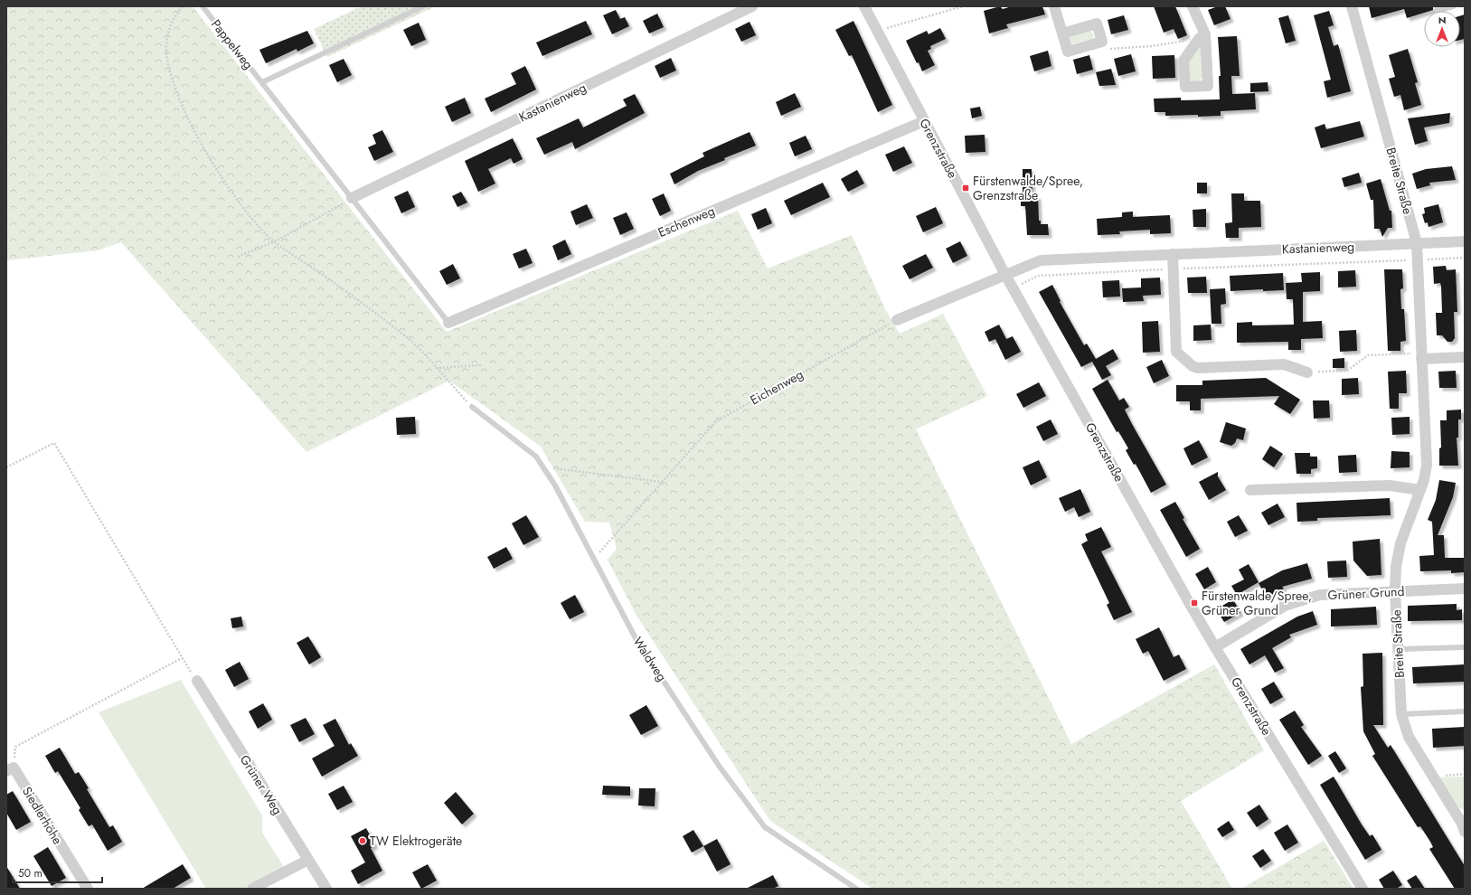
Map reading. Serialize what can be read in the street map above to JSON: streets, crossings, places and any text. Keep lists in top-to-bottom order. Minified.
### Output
{"streets":{"street":["Kastanienweg","Grenzstraße","Breite Straße","Eschenweg","Grüner Grund","Grüner Weg","Siedlerhöhe"],"lane":["Pappelweg","Waldweg"],"path":["Eichenweg"]},"crossings":[["Kastanienweg","Grenzstraße"],["Kastanienweg","Breite Straße"],["Grenzstraße","Eschenweg"],["Grenzstraße","Grüner Grund"],["Breite Straße","Grüner Grund"],["Eichenweg","Waldweg"]],"places":{"transit":["Fürstenwalde/Spree, Grenzstraße","Fürstenwalde/Spree, Grüner Grund"],"other":["TW Elektrogeräte"]},"scale_bar":"50 m","north":"top"}
